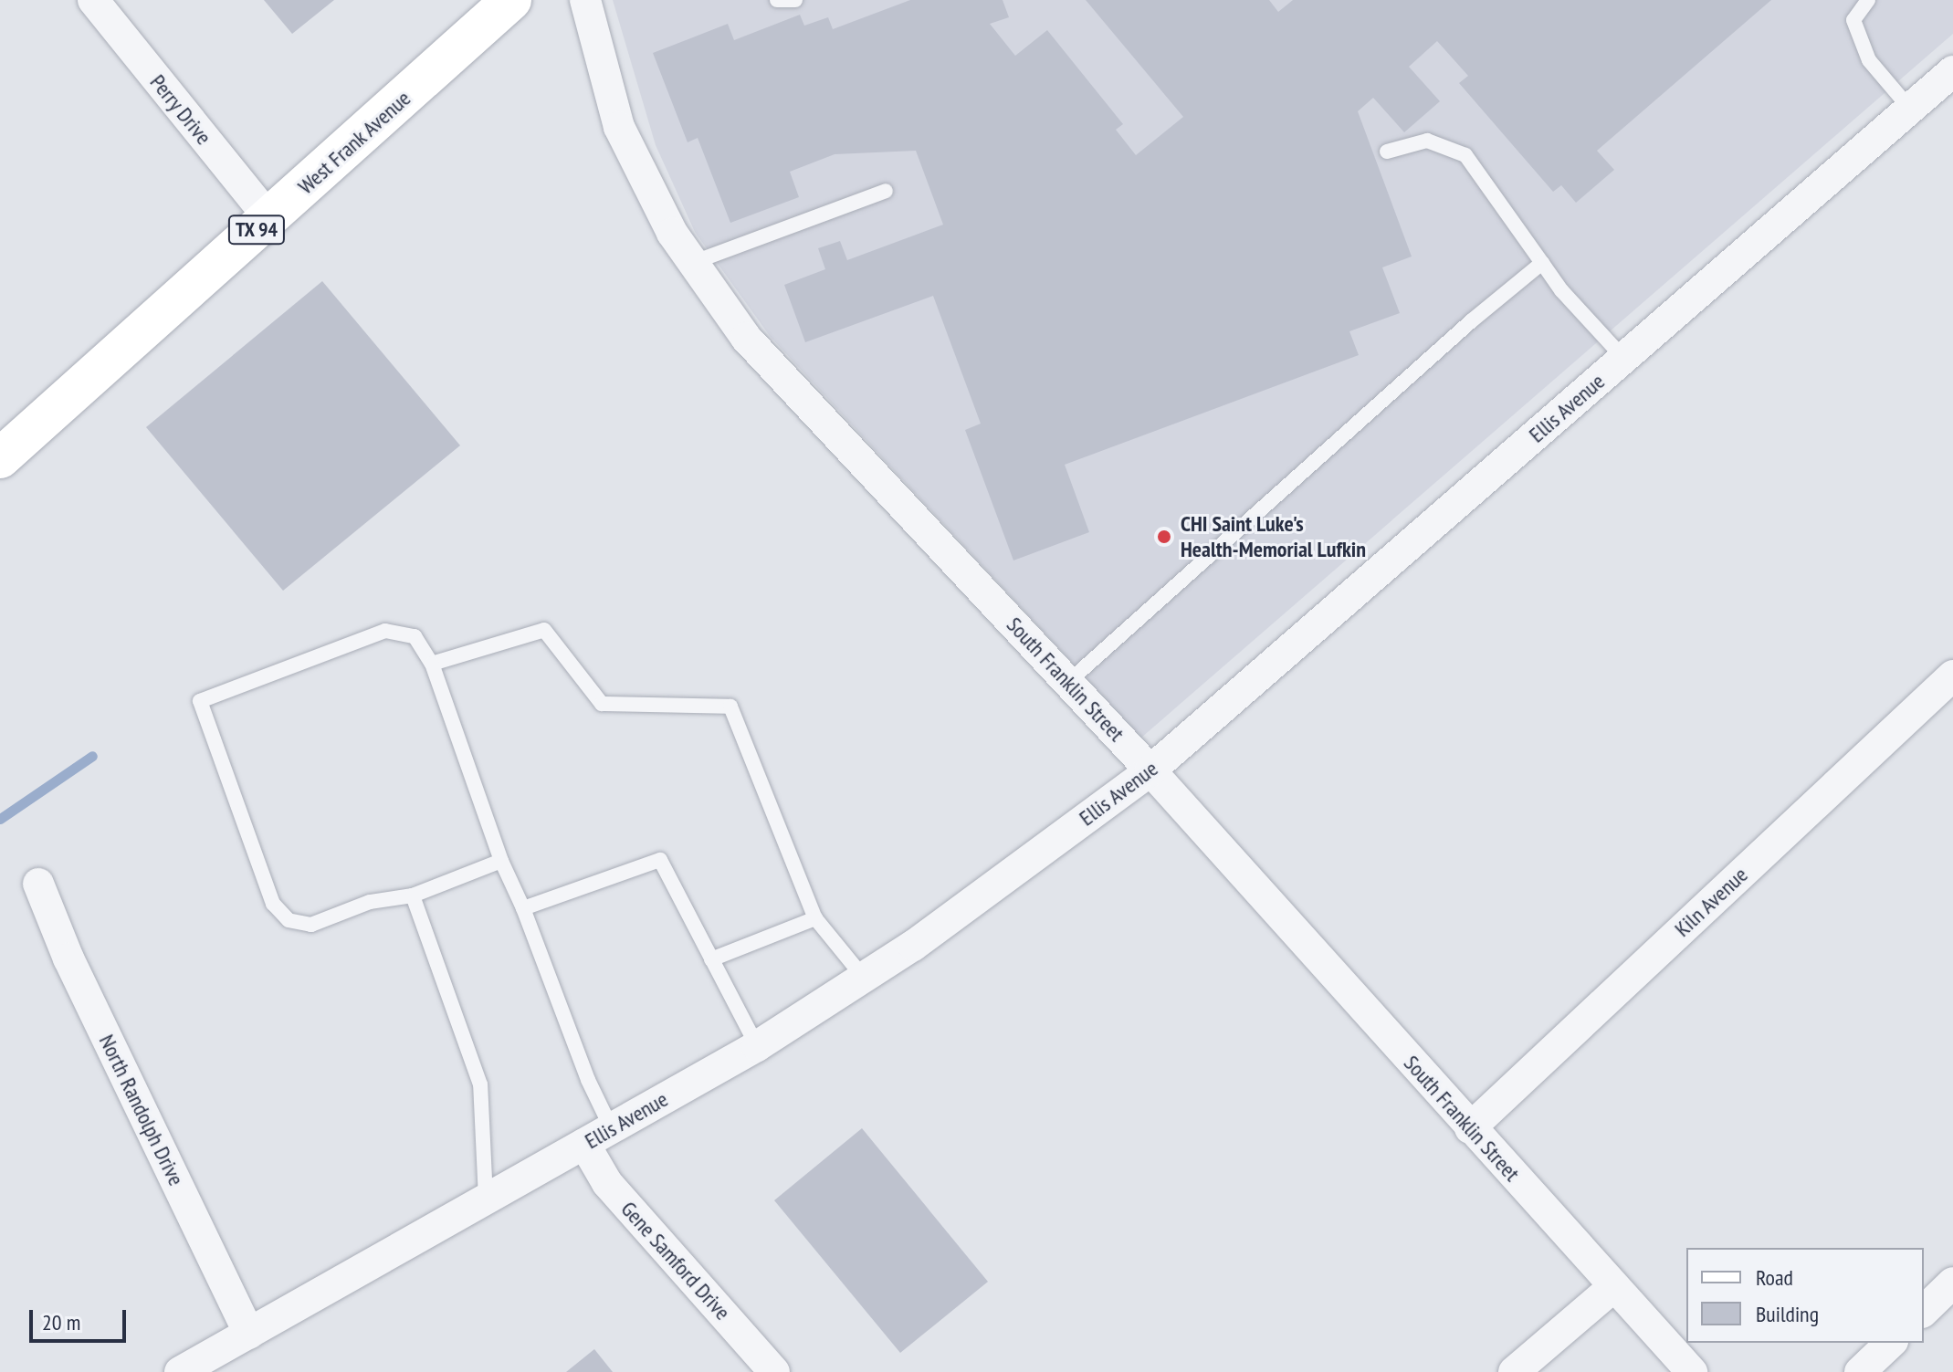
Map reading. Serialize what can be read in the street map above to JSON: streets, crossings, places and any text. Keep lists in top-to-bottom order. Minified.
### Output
{"streets":{"main road":["West Frank Avenue","TX 94"],"street":["Perry Drive","Ellis Avenue","South Franklin Street","Kiln Avenue","North Randolph Drive","Gene Samford Drive"]},"crossings":[["Perry Drive","West Frank Avenue"],["Ellis Avenue","South Franklin Street"],["Ellis Avenue","North Randolph Drive"],["Ellis Avenue","Gene Samford Drive"],["South Franklin Street","Kiln Avenue"]],"places":["CHI Saint Luke's Health-Memorial Lufkin"],"legend":["Road","Building"],"scale_bar":"20 m"}
